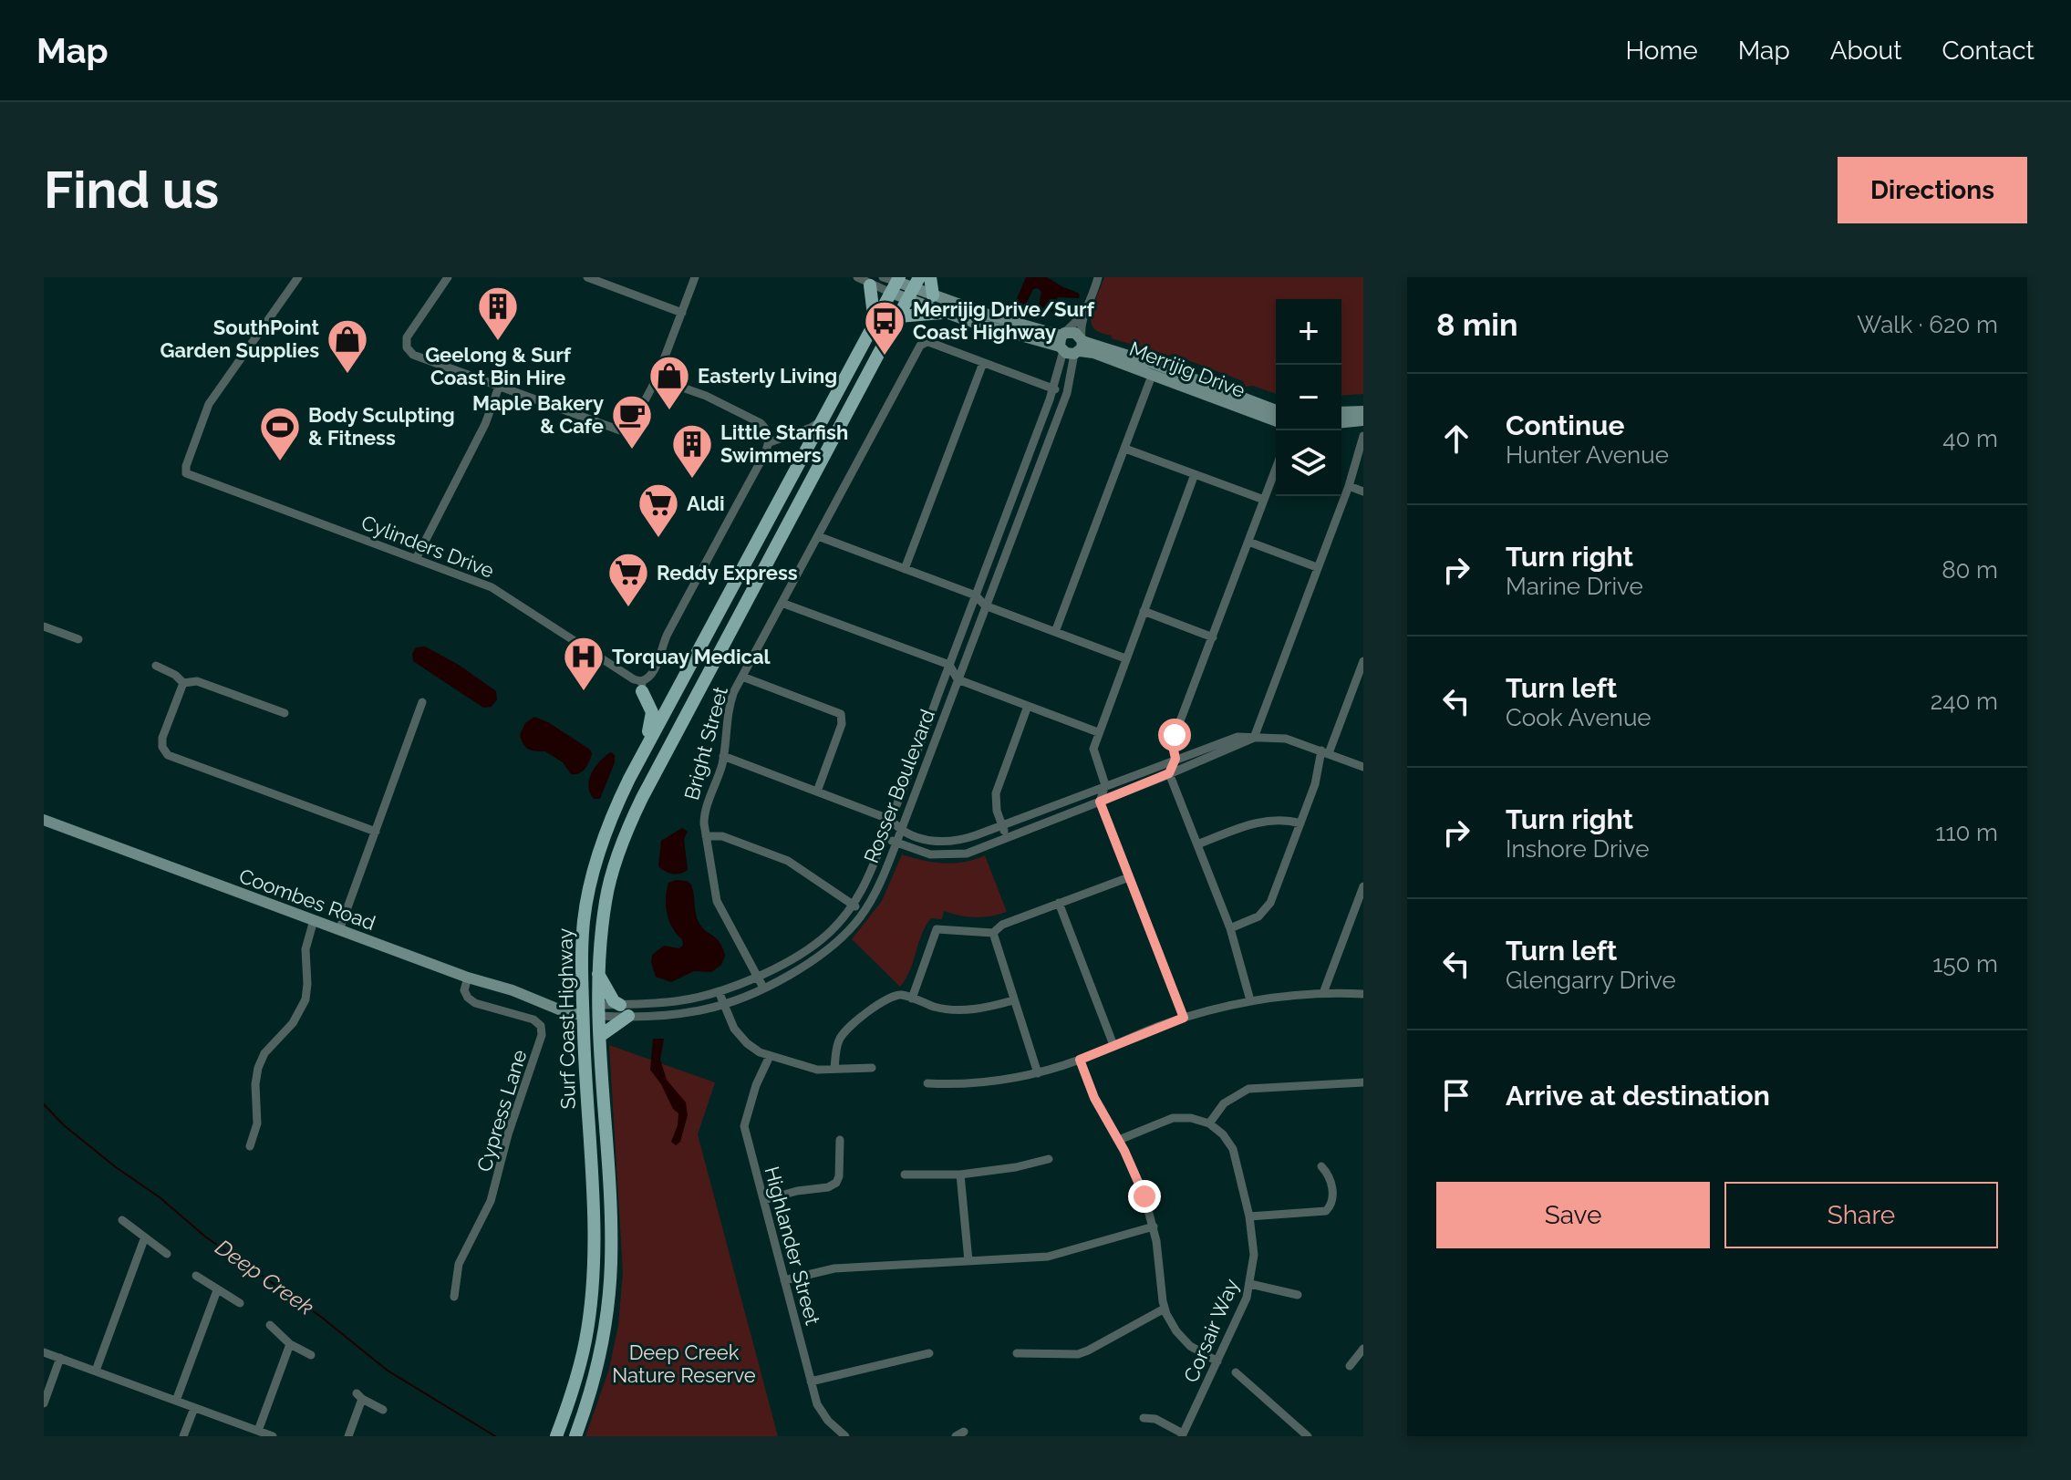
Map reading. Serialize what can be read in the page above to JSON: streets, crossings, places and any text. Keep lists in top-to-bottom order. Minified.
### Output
{"streets":{"main road":["Surf Coast Highway"],"street":["Merrijig Drive","Cylinders Drive","Bright Street","Rosser Boulevard","Coombes Road","Cypress Lane","Highlander Street","Corsair Way"]},"crossings":[["Merrijig Drive","Rosser Boulevard"],["Merrijig Drive","Surf Coast Highway"],["Bright Street","Rosser Boulevard"],["Rosser Boulevard","Surf Coast Highway"],["Coombes Road","Surf Coast Highway"],["Coombes Road","Cypress Lane"]],"water":["Deep Creek"],"parks":["Deep Creek Nature Reserve"],"places":{"building":["Geelong & Surf Coast Bin Hire","Little Starfish Swimmers"],"bus stop":["Merrijig Drive/Surf Coast Highway"],"shop":["SouthPoint Garden Supplies","Easterly Living"],"cafe":["Maple Bakery & Cafe"],"sports":["Body Sculpting & Fitness"],"supermarket":["Aldi","Reddy Express"],"hospital":["Torquay Medical"]},"page":{"header":"Map","nav":["Home","Map","About","Contact"],"buttons":["Directions",["Save","Share"]],"title":"Find us","heading":["8 min","Walk · 620 m"],"map_buttons":["+","−"],"list":[["Continue","Hunter Avenue","40 m"],["Turn right","Marine Drive","80 m"],["Turn left","Cook Avenue","240 m"],["Turn right","Inshore Drive","110 m"],["Turn left","Glengarry Drive","150 m"],"Arrive at destination"]}}
